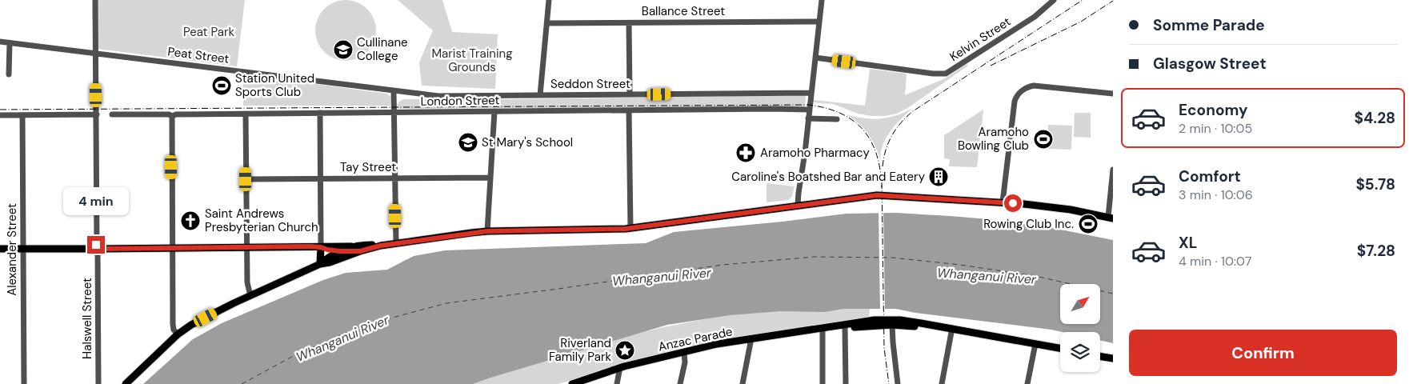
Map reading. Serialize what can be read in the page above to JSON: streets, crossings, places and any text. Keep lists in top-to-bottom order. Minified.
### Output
{"streets":{"main road":["Anzac Parade"],"street":["Ballance Street","Kelvin Street","Peat Street","Seddon Street","London Street","Tay Street","Alexander Street","Halswell Street"]},"crossings":[["Peat Street","Seddon Street"],["Peat Street","Halswell Street"]],"water":["Whanganui River"],"parks":["Peat Park","Marist Training Grounds"],"places":{"school or university":["Cullinane College","St Mary's School"],"sports":["Station United Sports Club","Aramoho Bowling Club","Rowing Club Inc."],"pharmacy":["Aramoho Pharmacy"],"building":["Caroline's Boatshed Bar and Eatery"],"church":["Saint Andrews Presbyterian Church"],"place":["Riverland Family Park"]},"north":"top right","page":{"banner":["Somme Parade","Glasgow Street"],"list":[{"name":"Economy","note":"2 min · 10:05","value":"$4.28"},{"name":"Comfort","note":"3 min · 10:06","value":"$5.78"},{"name":"XL","note":"4 min · 10:07","value":"$7.28"}],"bubble":"4 min","buttons":"Confirm"}}
